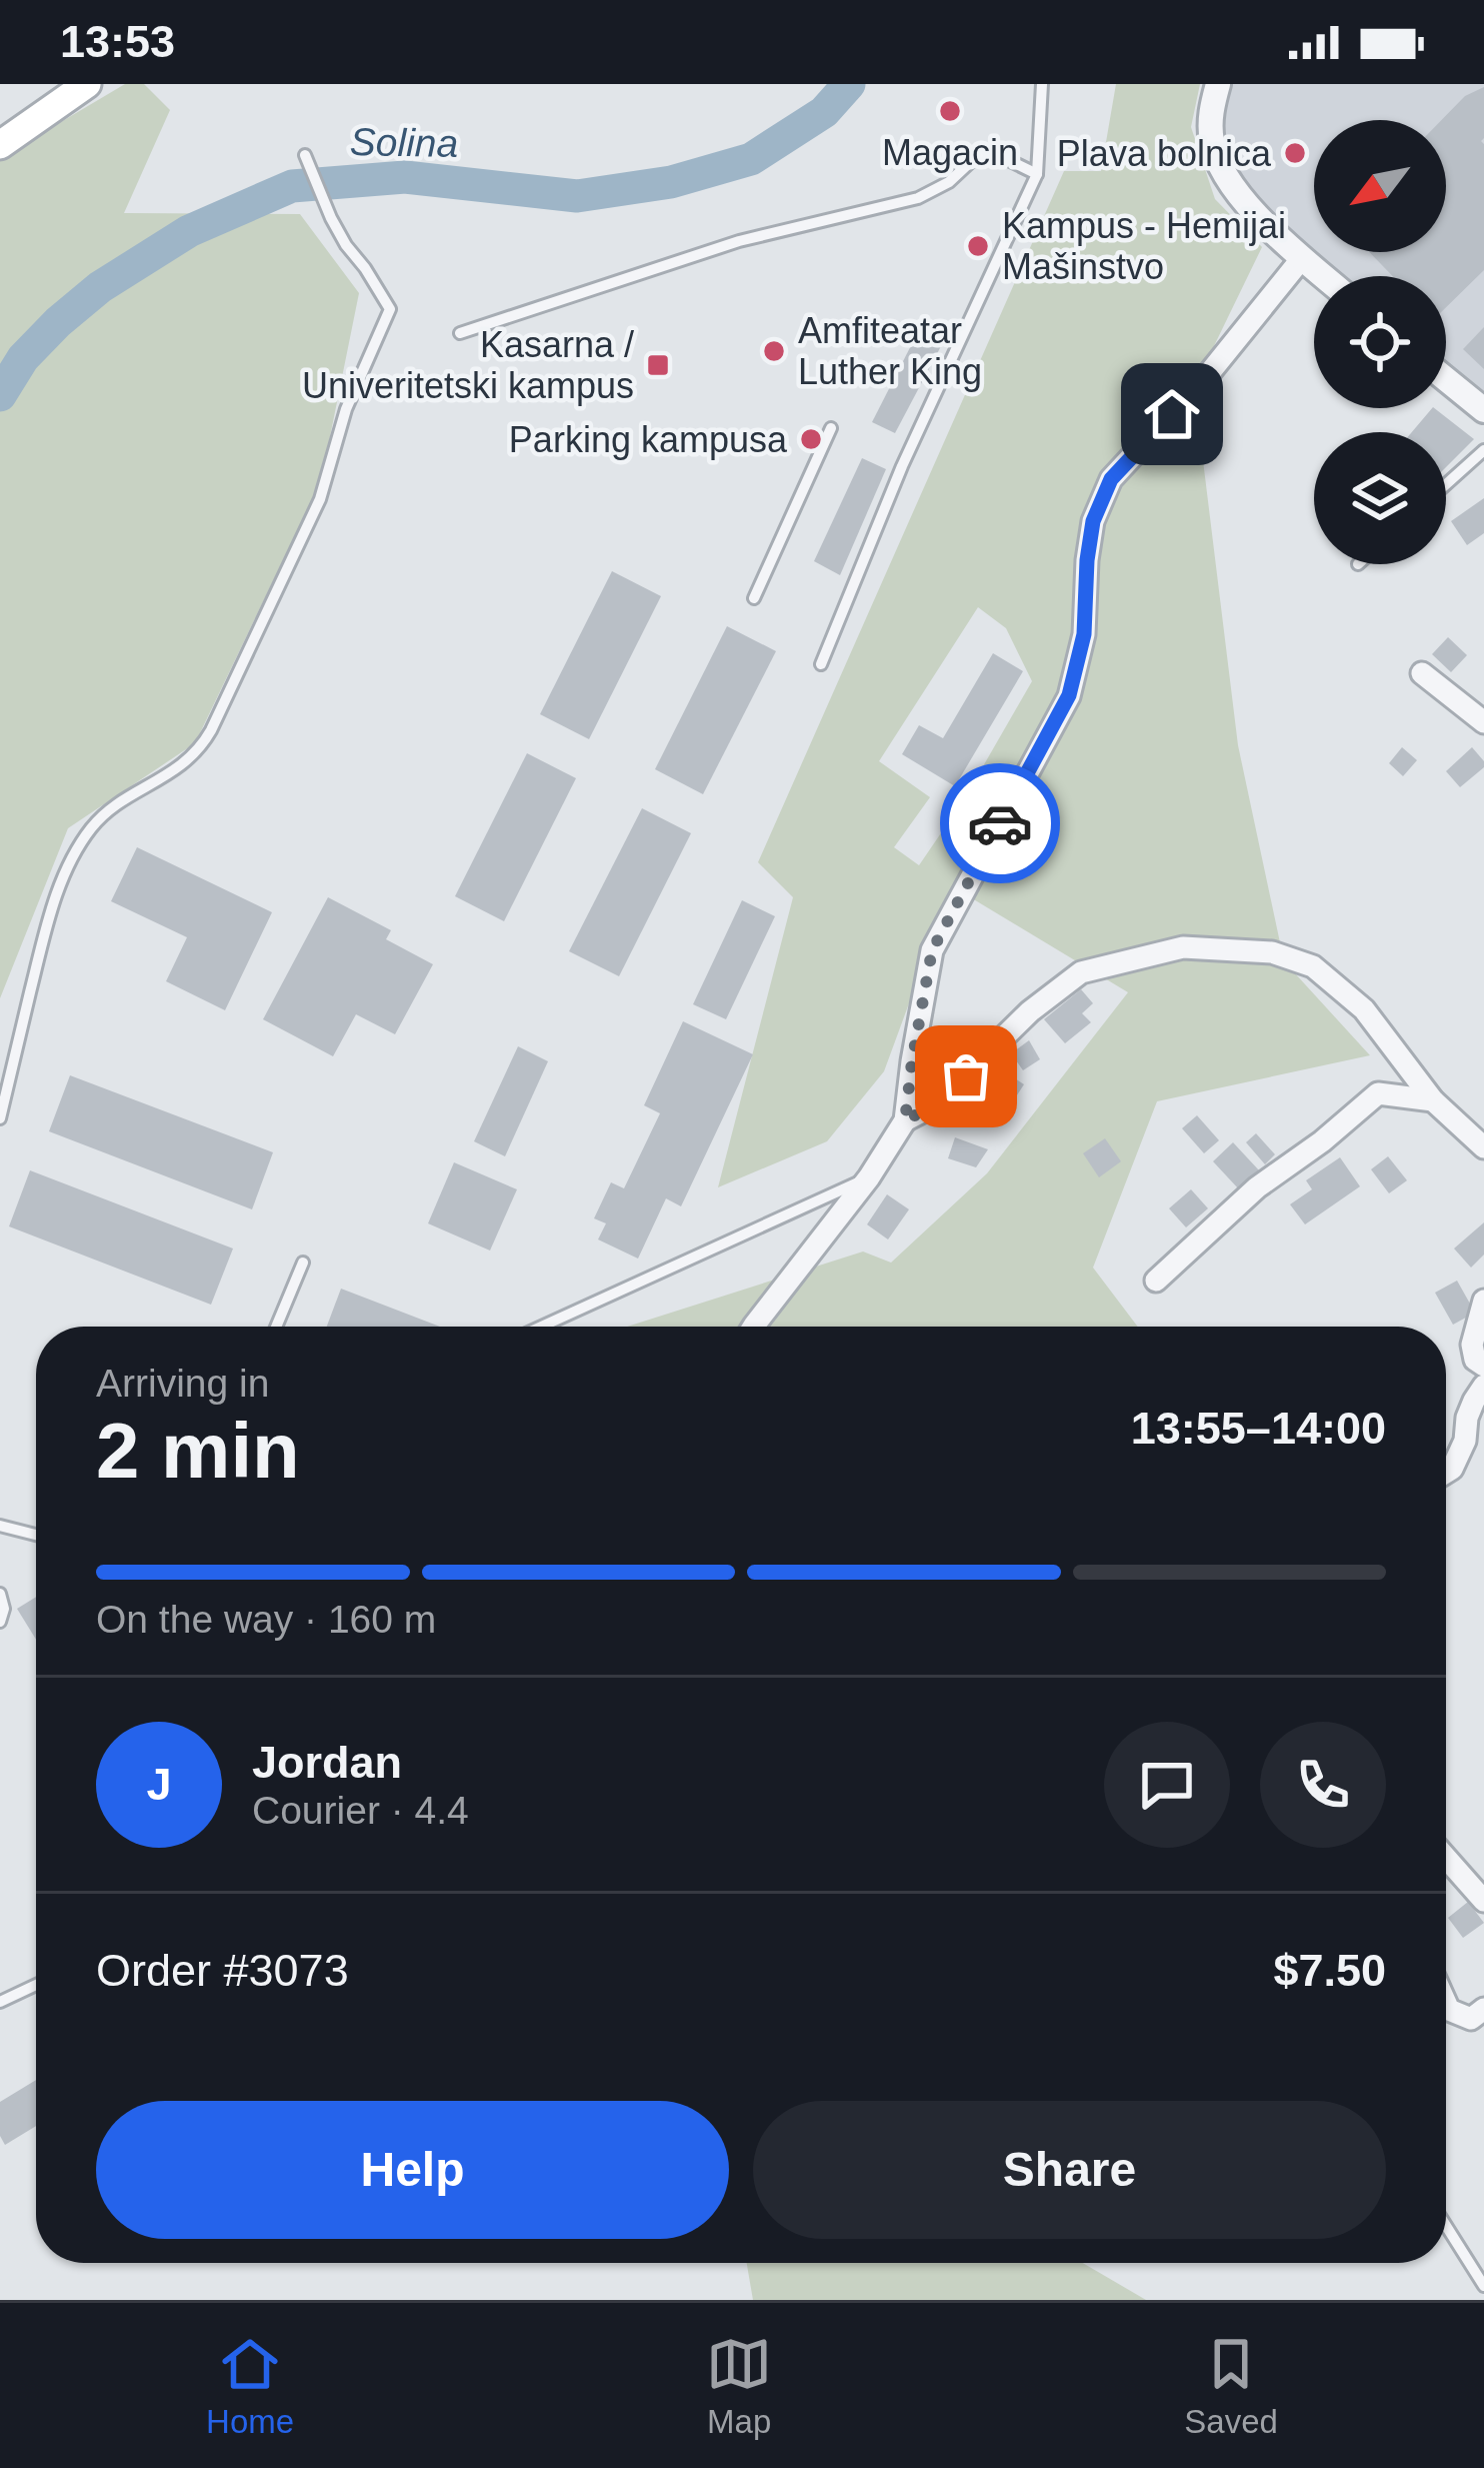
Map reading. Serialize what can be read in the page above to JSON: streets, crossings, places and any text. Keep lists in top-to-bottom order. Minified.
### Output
{"water":["Solina"],"places":{"other":["Magacin","Plava bolnica","Kampus - Hemijai Mašinstvo","Amfiteatar Luther King","Parking kampusa"],"transit":["Kasarna / Univeritetski kampus"]},"north":"bottom left","page":{"status":"13:53","heading":["2 min","Arriving in","13:55–14:00"],"panel":["Jordan","Courier · 4.4","Order #3073","$7.50"],"bar":"On the way · 160 m","round":"J","buttons":["Help","Share"],"tabs":["Home","Map","Saved"]}}
